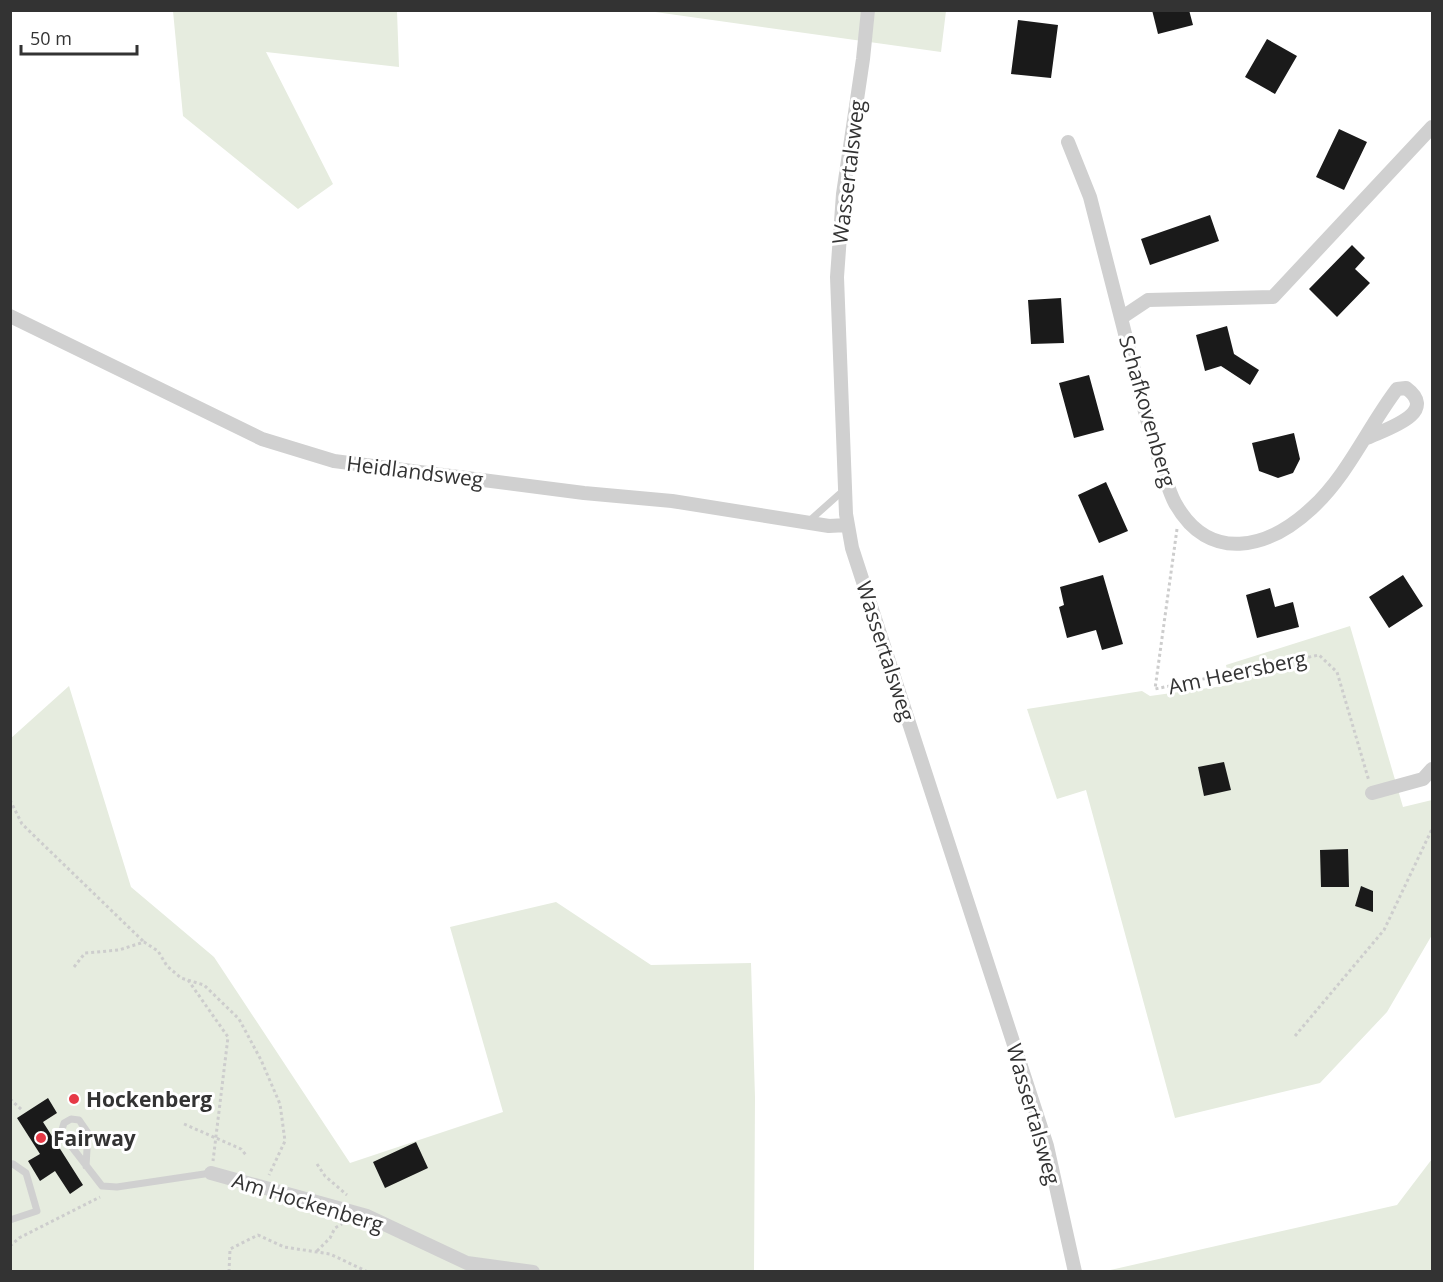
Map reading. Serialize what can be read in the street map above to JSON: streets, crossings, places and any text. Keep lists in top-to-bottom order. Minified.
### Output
{"streets":{"street":["Wassertalsweg","Schafkovenberg","Heidlandsweg","Am Hockenberg"],"path":["Am Heersberg"]},"crossings":[["Wassertalsweg","Heidlandsweg"],["Schafkovenberg","Am Heersberg"]],"places":["Hockenberg","Fairway"],"scale_bar":"50 m"}
